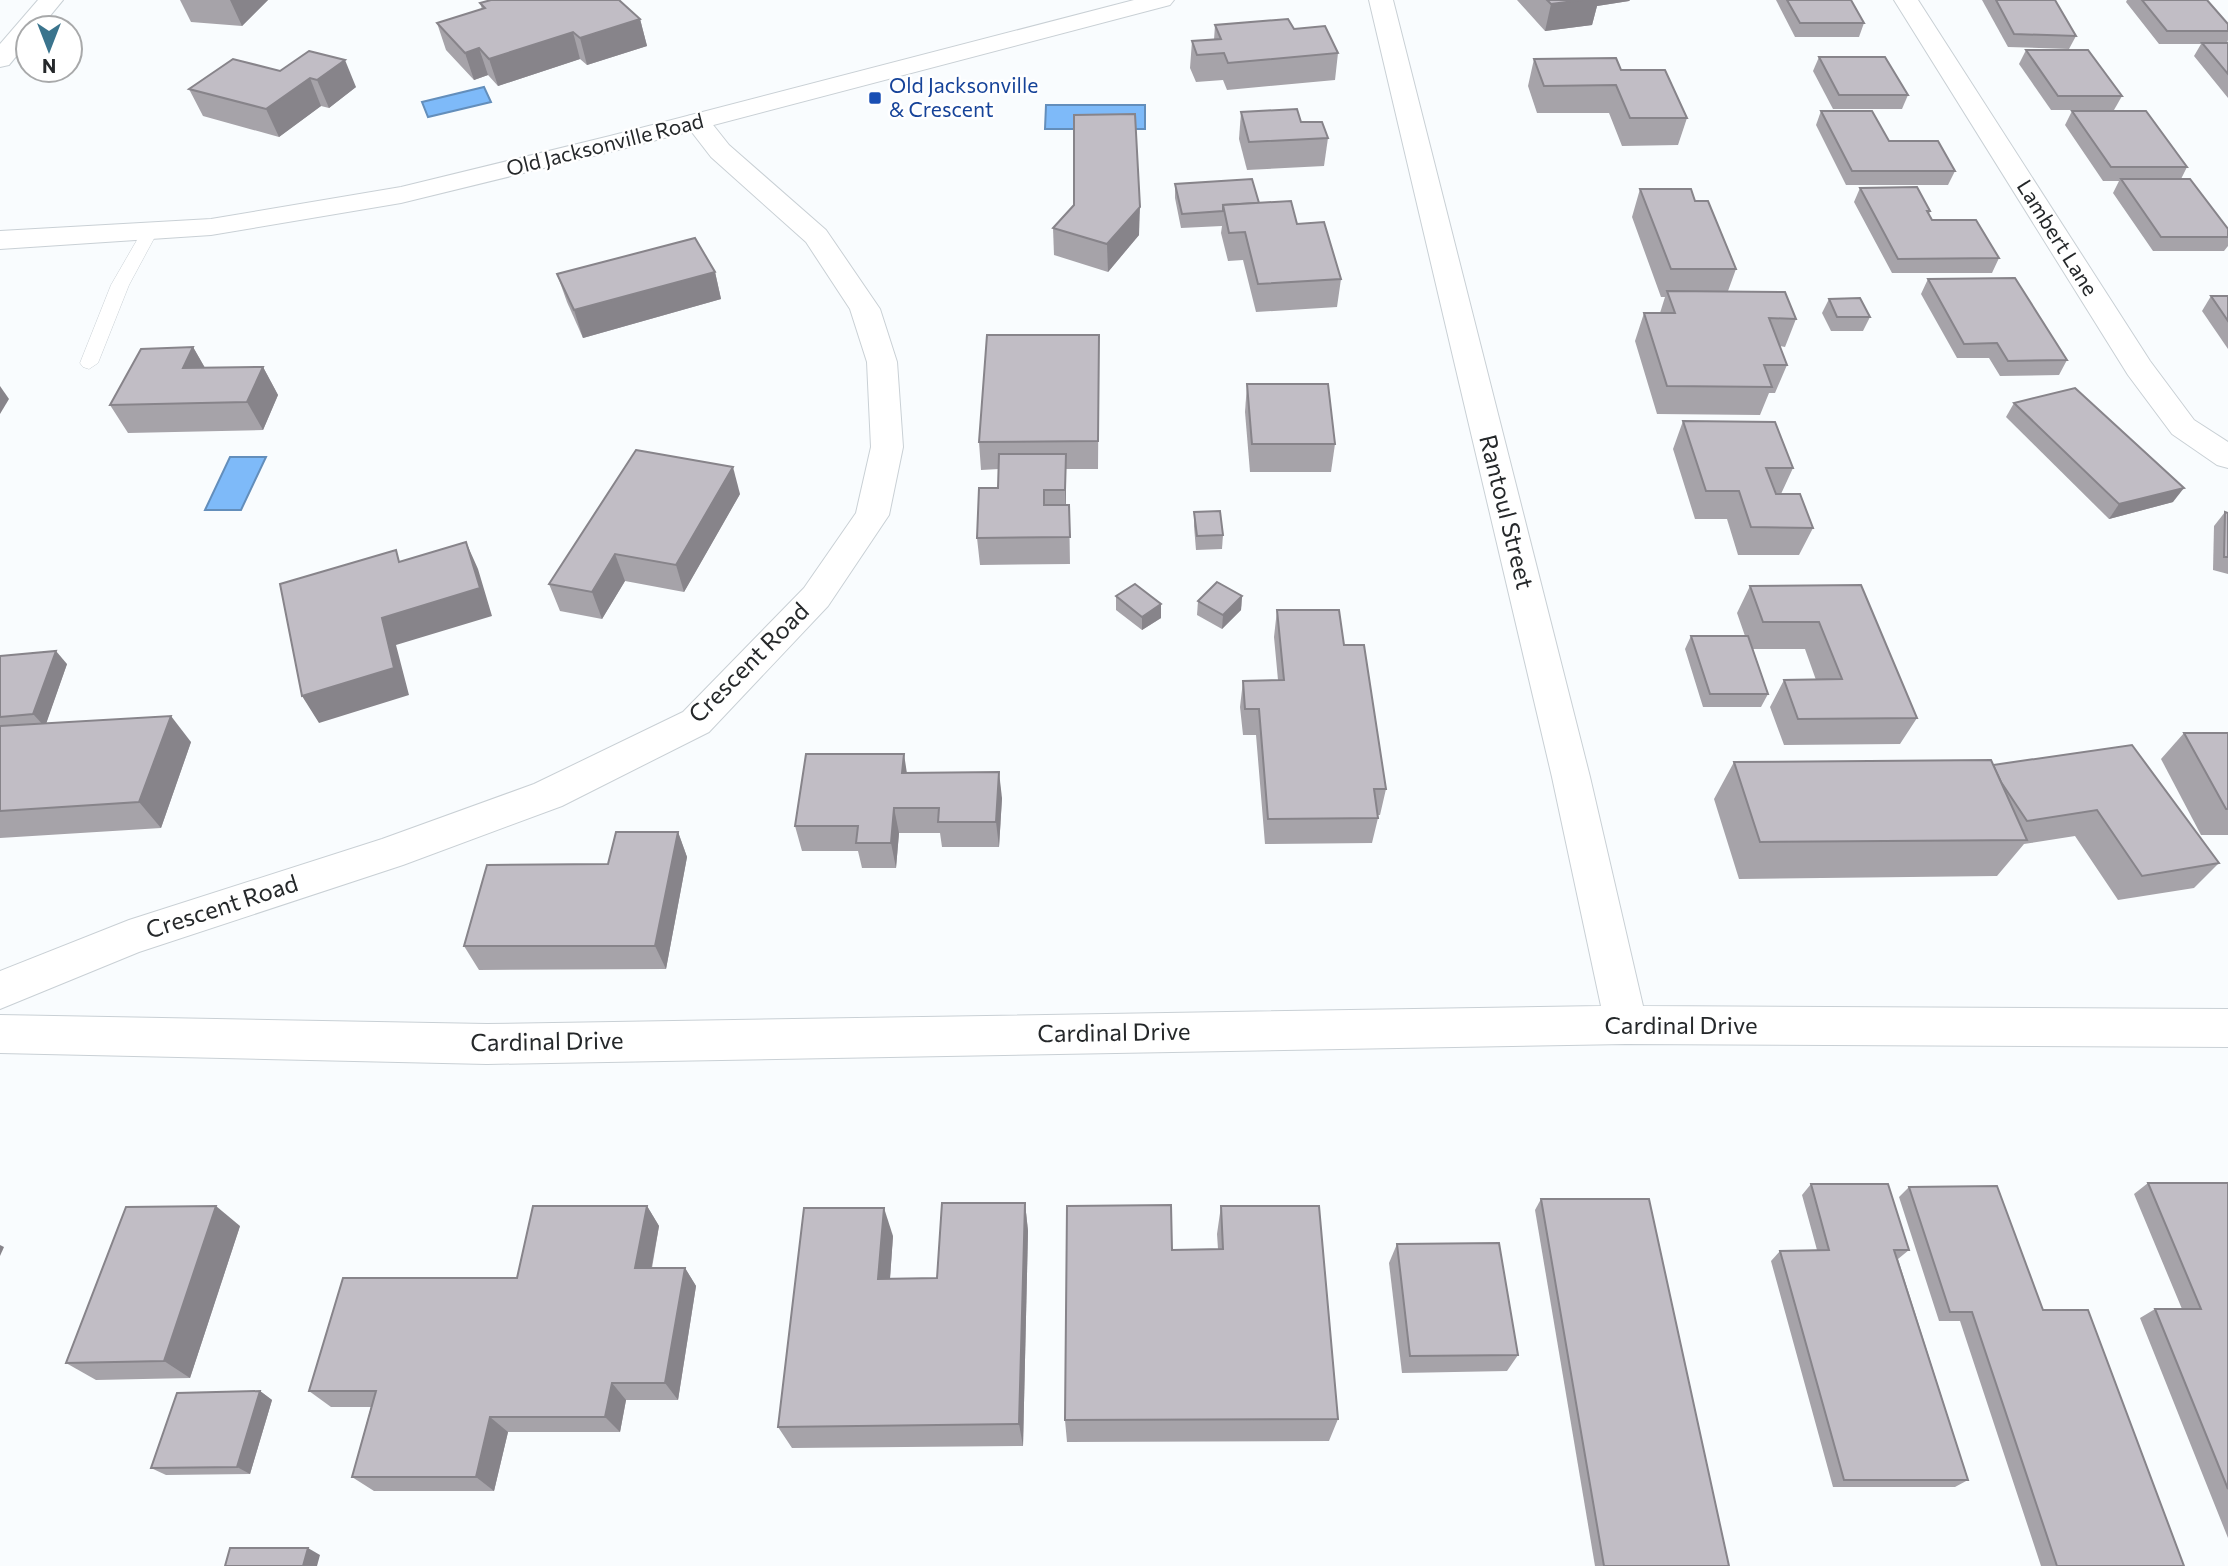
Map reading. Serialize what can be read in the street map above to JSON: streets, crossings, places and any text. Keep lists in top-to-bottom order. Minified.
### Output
{"streets":{"street":["Old Jacksonville Road","Lambert Lane","Rantoul Street","Crescent Road","Cardinal Drive"]},"crossings":[["Old Jacksonville Road","Crescent Road"],["Rantoul Street","Cardinal Drive"]],"places":{"transit":["Old Jacksonville & Crescent"]},"north":"bottom"}
